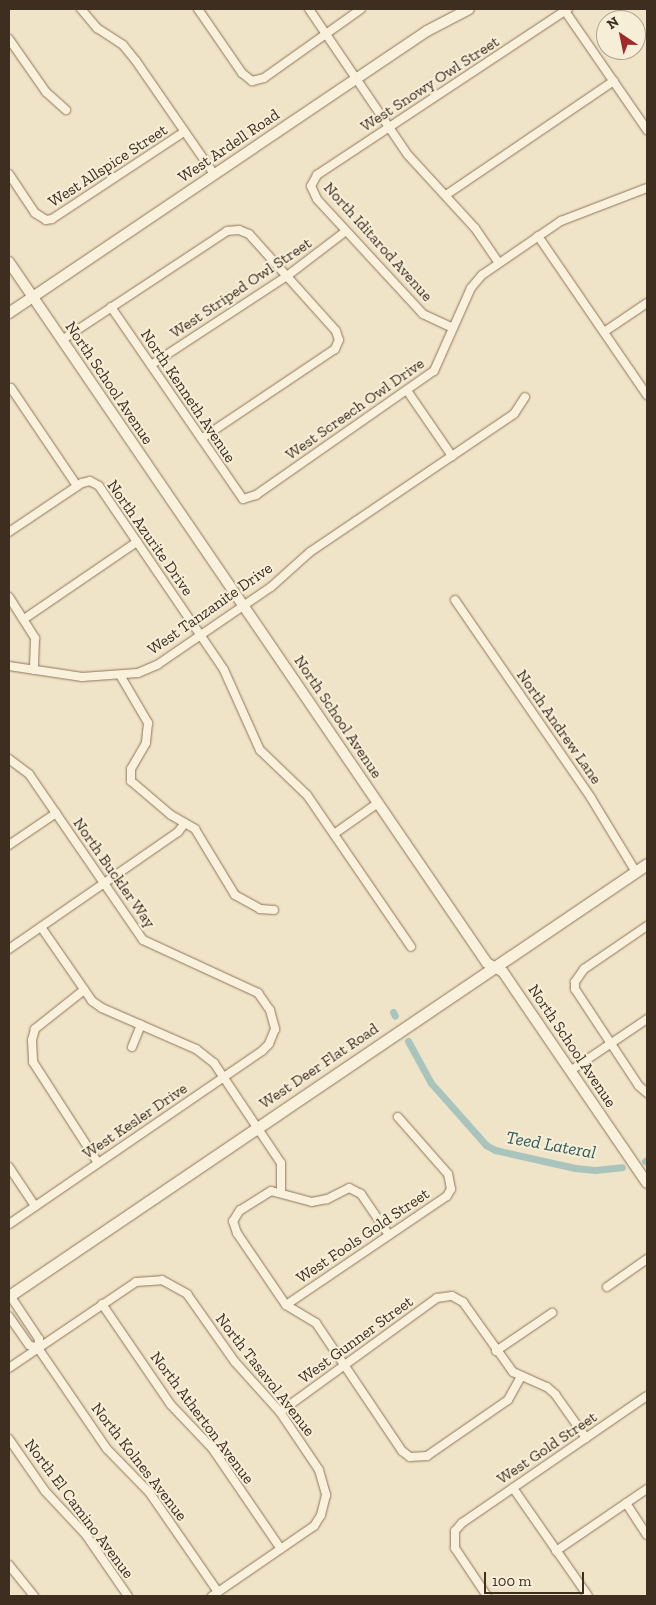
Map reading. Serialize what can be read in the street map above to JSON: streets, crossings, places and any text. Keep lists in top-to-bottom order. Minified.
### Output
{"streets":{"main road":["West Deer Flat Road"],"street":["West Snowy Owl Street","West Ardell Road","West Allspice Street","North Iditarod Avenue","West Striped Owl Street","North School Avenue","North Kenneth Avenue","West Screech Owl Drive","North Azurite Drive","West Tanzanite Drive","North Andrew Lane","North Buckler Way","West Kesler Drive","West Fools Gold Street","West Gunner Street","North Tasavol Avenue","North Atherton Avenue","West Gold Street","North Kolnes Avenue","North El Camino Avenue"]},"crossings":[["West Snowy Owl Street","North Iditarod Avenue"],["West Ardell Road","North School Avenue"],["North Iditarod Avenue","West Striped Owl Street"],["North Iditarod Avenue","West Screech Owl Drive"],["West Striped Owl Street","North Kenneth Avenue"],["North School Avenue","West Tanzanite Drive"],["North School Avenue","West Deer Flat Road"],["North Kenneth Avenue","West Screech Owl Drive"],["North Azurite Drive","West Tanzanite Drive"],["North Andrew Lane","West Deer Flat Road"],["North Buckler Way","West Kesler Drive"],["West Deer Flat Road","North Kolnes Avenue"],["West Gunner Street","North Tasavol Avenue"],["North Tasavol Avenue","North Atherton Avenue"]],"water":["Teed Lateral"],"scale_bar":"100 m","north":"top left"}
